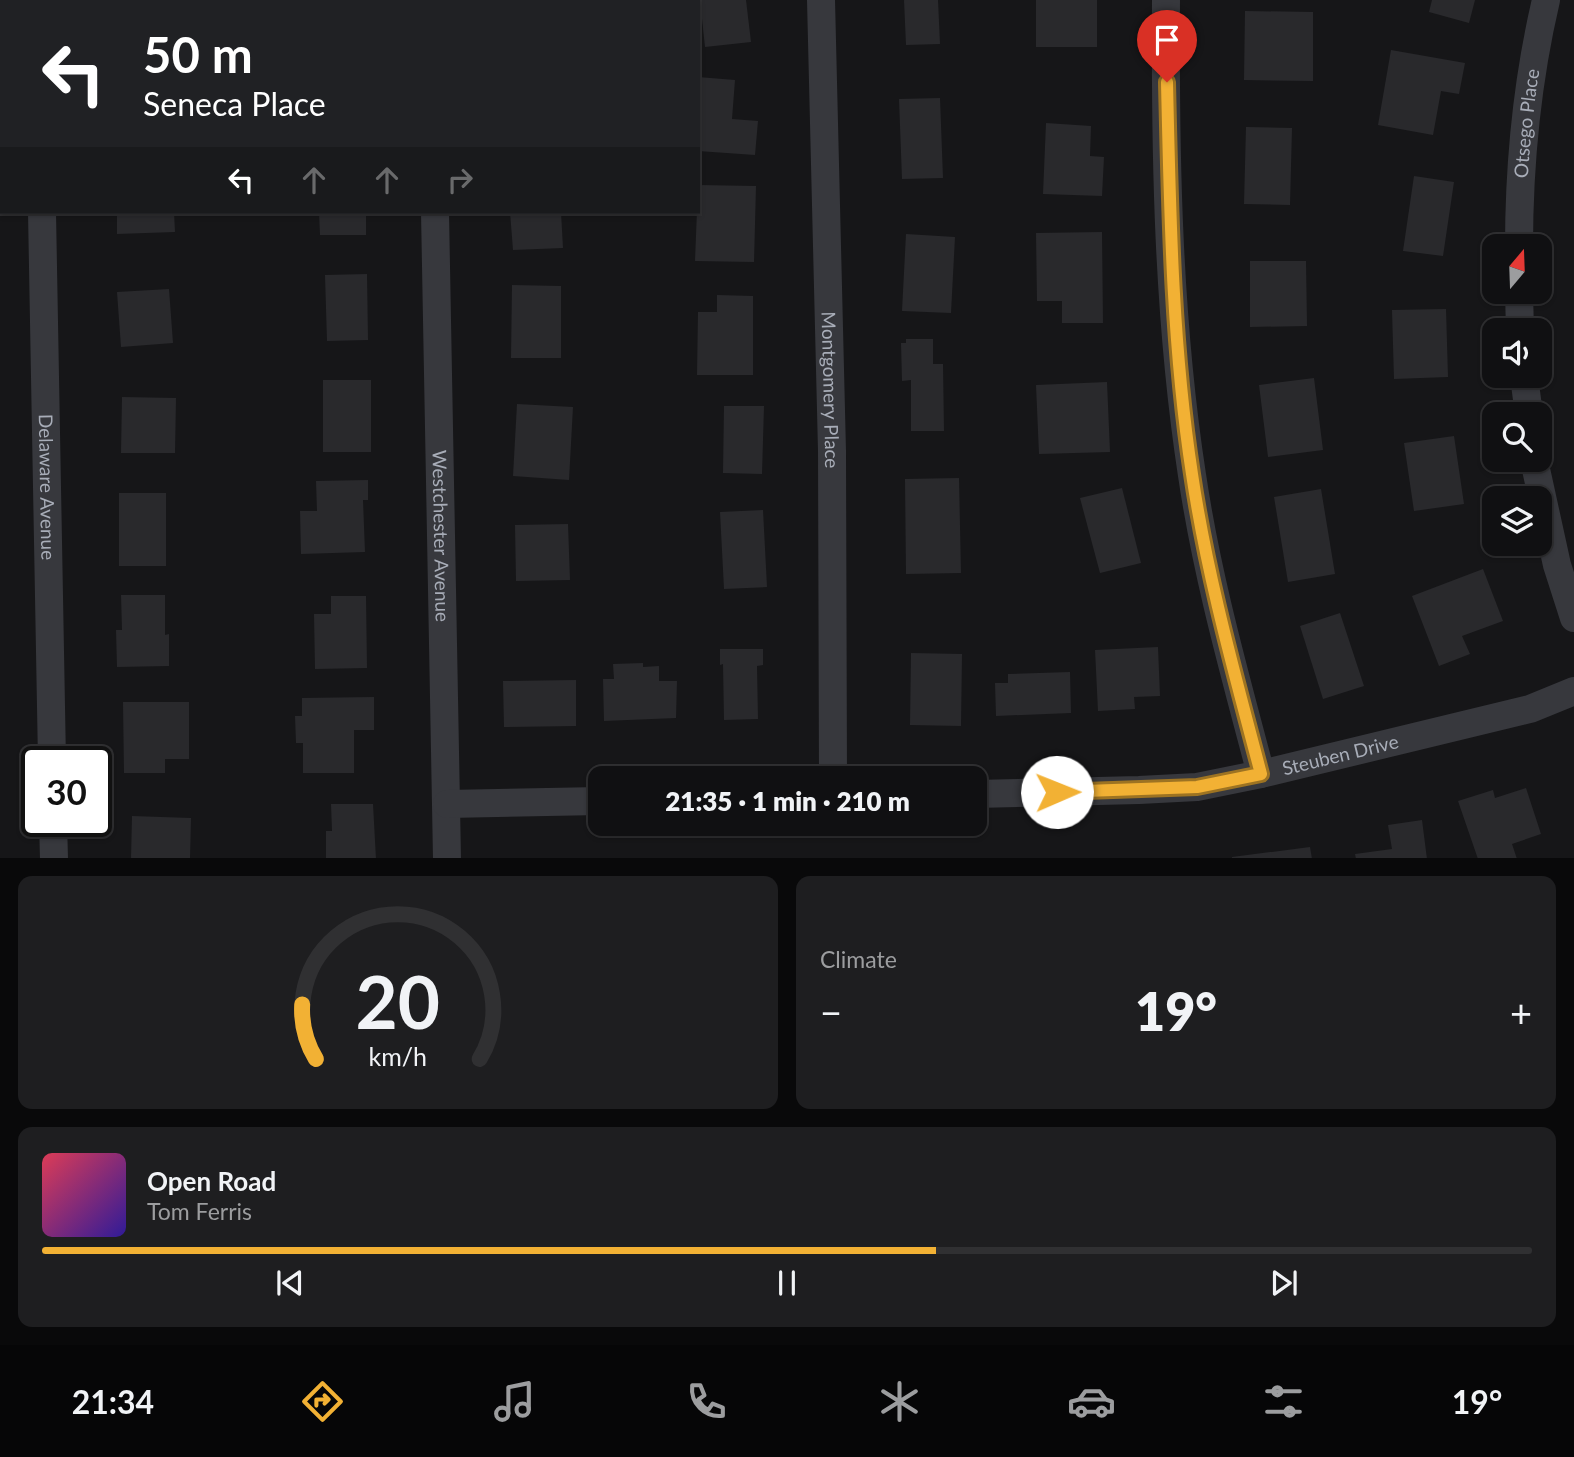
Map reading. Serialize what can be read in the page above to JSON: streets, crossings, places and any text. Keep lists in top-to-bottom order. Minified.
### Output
{"streets":{"street":["Otsego Place","Montgomery Place","Delaware Avenue","Westchester Avenue","Steuben Drive"]},"north":"top","page":{"turn":["50 m","Seneca Place"],"limit":"30","trip":"21:35 · 1 min · 210 m","tile":"Climate","heat":["−","19°","+"],"song":["Open Road","Tom Ferris"],"tabs":["21:34","19°"],"gauge":["20","km/h"]}}
